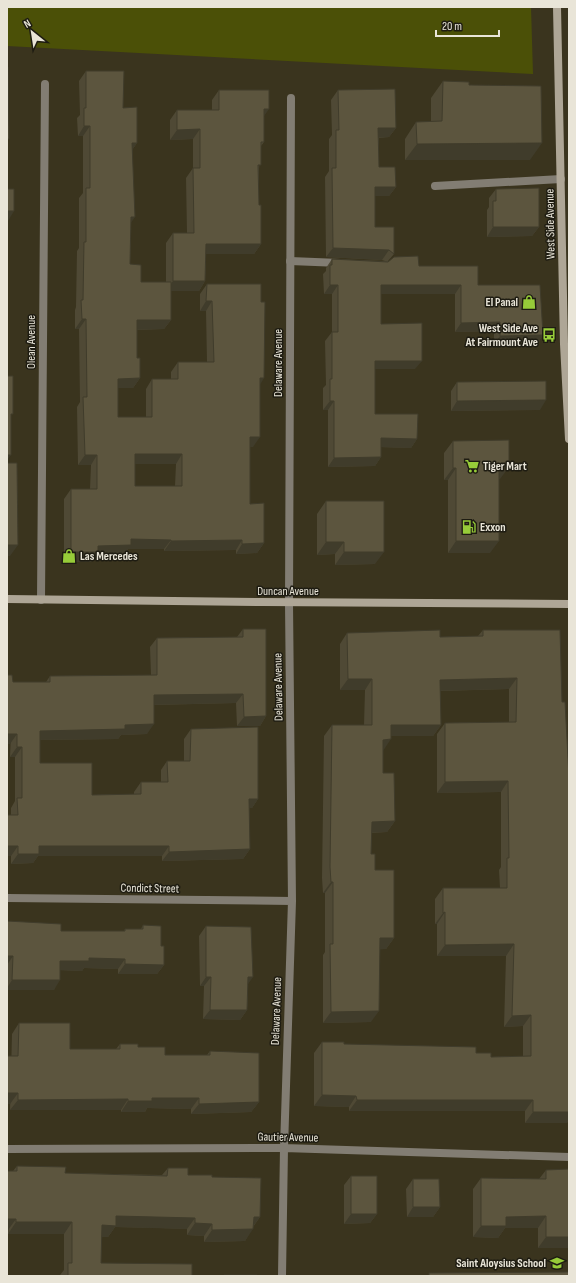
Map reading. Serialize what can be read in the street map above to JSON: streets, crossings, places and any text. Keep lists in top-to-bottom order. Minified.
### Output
{"streets":{"main road":["West Side Avenue","Duncan Avenue"],"street":["Olean Avenue","Delaware Avenue","Condict Street","Gautier Avenue"]},"crossings":[["Olean Avenue","Duncan Avenue"],["Delaware Avenue","Duncan Avenue"],["Delaware Avenue","Condict Street"],["Delaware Avenue","Gautier Avenue"]],"places":{"shop":["El Panal","Las Mercedes"],"bus stop":["West Side Ave At Fairmount Ave"],"supermarket":["Tiger Mart"],"fuel station":["Exxon"],"school or university":["Saint Aloysius School"]},"scale_bar":"20 m","north":"top left"}
